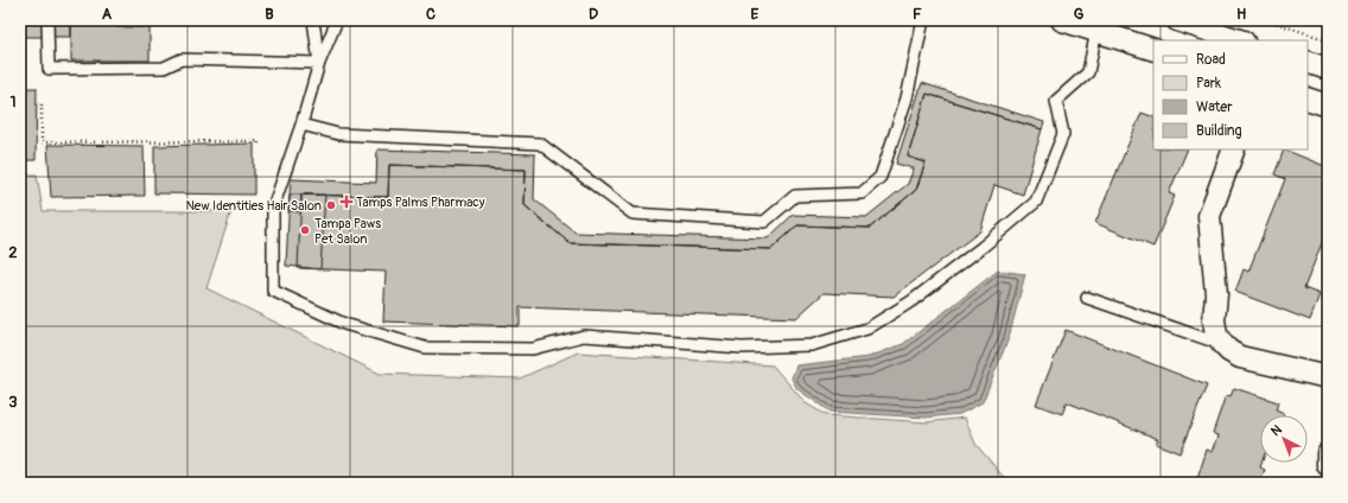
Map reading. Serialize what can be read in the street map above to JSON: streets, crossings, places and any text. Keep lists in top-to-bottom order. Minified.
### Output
{"places":{"health":["Tamps Palms Pharmacy"],"other":["New Identities Hair Salon","Tampa Paws Pet Salon"]},"legend":["Road","Park","Water","Building"],"north":"top left","grid":{"columns":["A","B","C","D","E","F","G","H"],"rows":["1","2","3"]}}
